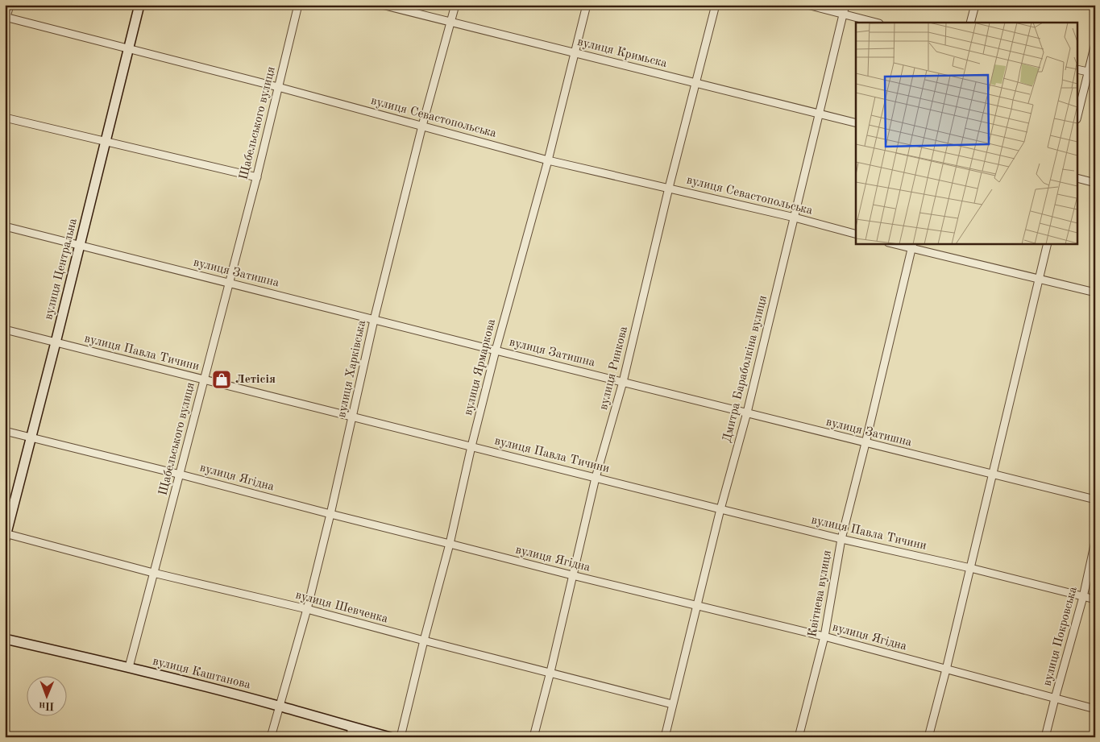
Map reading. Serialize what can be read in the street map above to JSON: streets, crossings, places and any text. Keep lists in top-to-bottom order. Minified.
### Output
{"streets":{"main road":["вулиця Центральна","вулиця Каштанова"],"street":["вулиця Кримьска","вулиця Севастопольська","Щабельського вулиця","вулиця Затишна","вулиця Павла Тичини","вулиця Ярмаркова","вулиця Ринкова","вулиця Харківська","Дмитра Бараболкіна вулиця","вулиця Ягідна","Квітнева вулиця","вулиця Шевченка","вулиця Покровська"]},"crossings":[["вулиця Кримьска","вулиця Ярмаркова"],["вулиця Кримьска","вулиця Ринкова"],["вулиця Кримьска","вулиця Харківська"],["вулиця Кримьска","Дмитра Бараболкіна вулиця"],["вулиця Севастопольська","Щабельського вулиця"],["вулиця Севастопольська","вулиця Центральна"],["вулиця Севастопольська","вулиця Ярмаркова"],["вулиця Севастопольська","вулиця Ринкова"],["вулиця Севастопольська","вулиця Харківська"],["вулиця Севастопольська","Дмитра Бараболкіна вулиця"],["Щабельського вулиця","вулиця Затишна"],["Щабельського вулиця","вулиця Павла Тичини"],["Щабельського вулиця","вулиця Ягідна"],["Щабельського вулиця","вулиця Шевченка"],["Щабельського вулиця","вулиця Каштанова"],["вулиця Центральна","вулиця Затишна"],["вулиця Центральна","вулиця Павла Тичини"],["вулиця Центральна","вулиця Ягідна"],["вулиця Центральна","вулиця Шевченка"],["вулиця Затишна","вулиця Ярмаркова"],["вулиця Затишна","вулиця Ринкова"],["вулиця Затишна","вулиця Харківська"],["вулиця Затишна","Дмитра Бараболкіна вулиця"],["вулиця Затишна","Квітнева вулиця"],["вулиця Павла Тичини","вулиця Ярмаркова"],["вулиця Павла Тичини","вулиця Ринкова"],["вулиця Павла Тичини","вулиця Харківська"],["вулиця Павла Тичини","Дмитра Бараболкіна вулиця"],["вулиця Павла Тичини","Квітнева вулиця"],["вулиця Павла Тичини","вулиця Покровська"],["вулиця Ярмаркова","вулиця Ягідна"],["вулиця Ярмаркова","вулиця Шевченка"],["вулиця Ринкова","вулиця Ягідна"],["вулиця Ринкова","вулиця Шевченка"],["вулиця Харківська","вулиця Ягідна"],["вулиця Харківська","вулиця Шевченка"],["вулиця Харківська","вулиця Каштанова"],["Дмитра Бараболкіна вулиця","вулиця Ягідна"],["Дмитра Бараболкіна вулиця","вулиця Шевченка"],["вулиця Ягідна","Квітнева вулиця"],["вулиця Ягідна","вулиця Покровська"]],"places":{"shop":["Летісія"]},"north":"bottom"}
